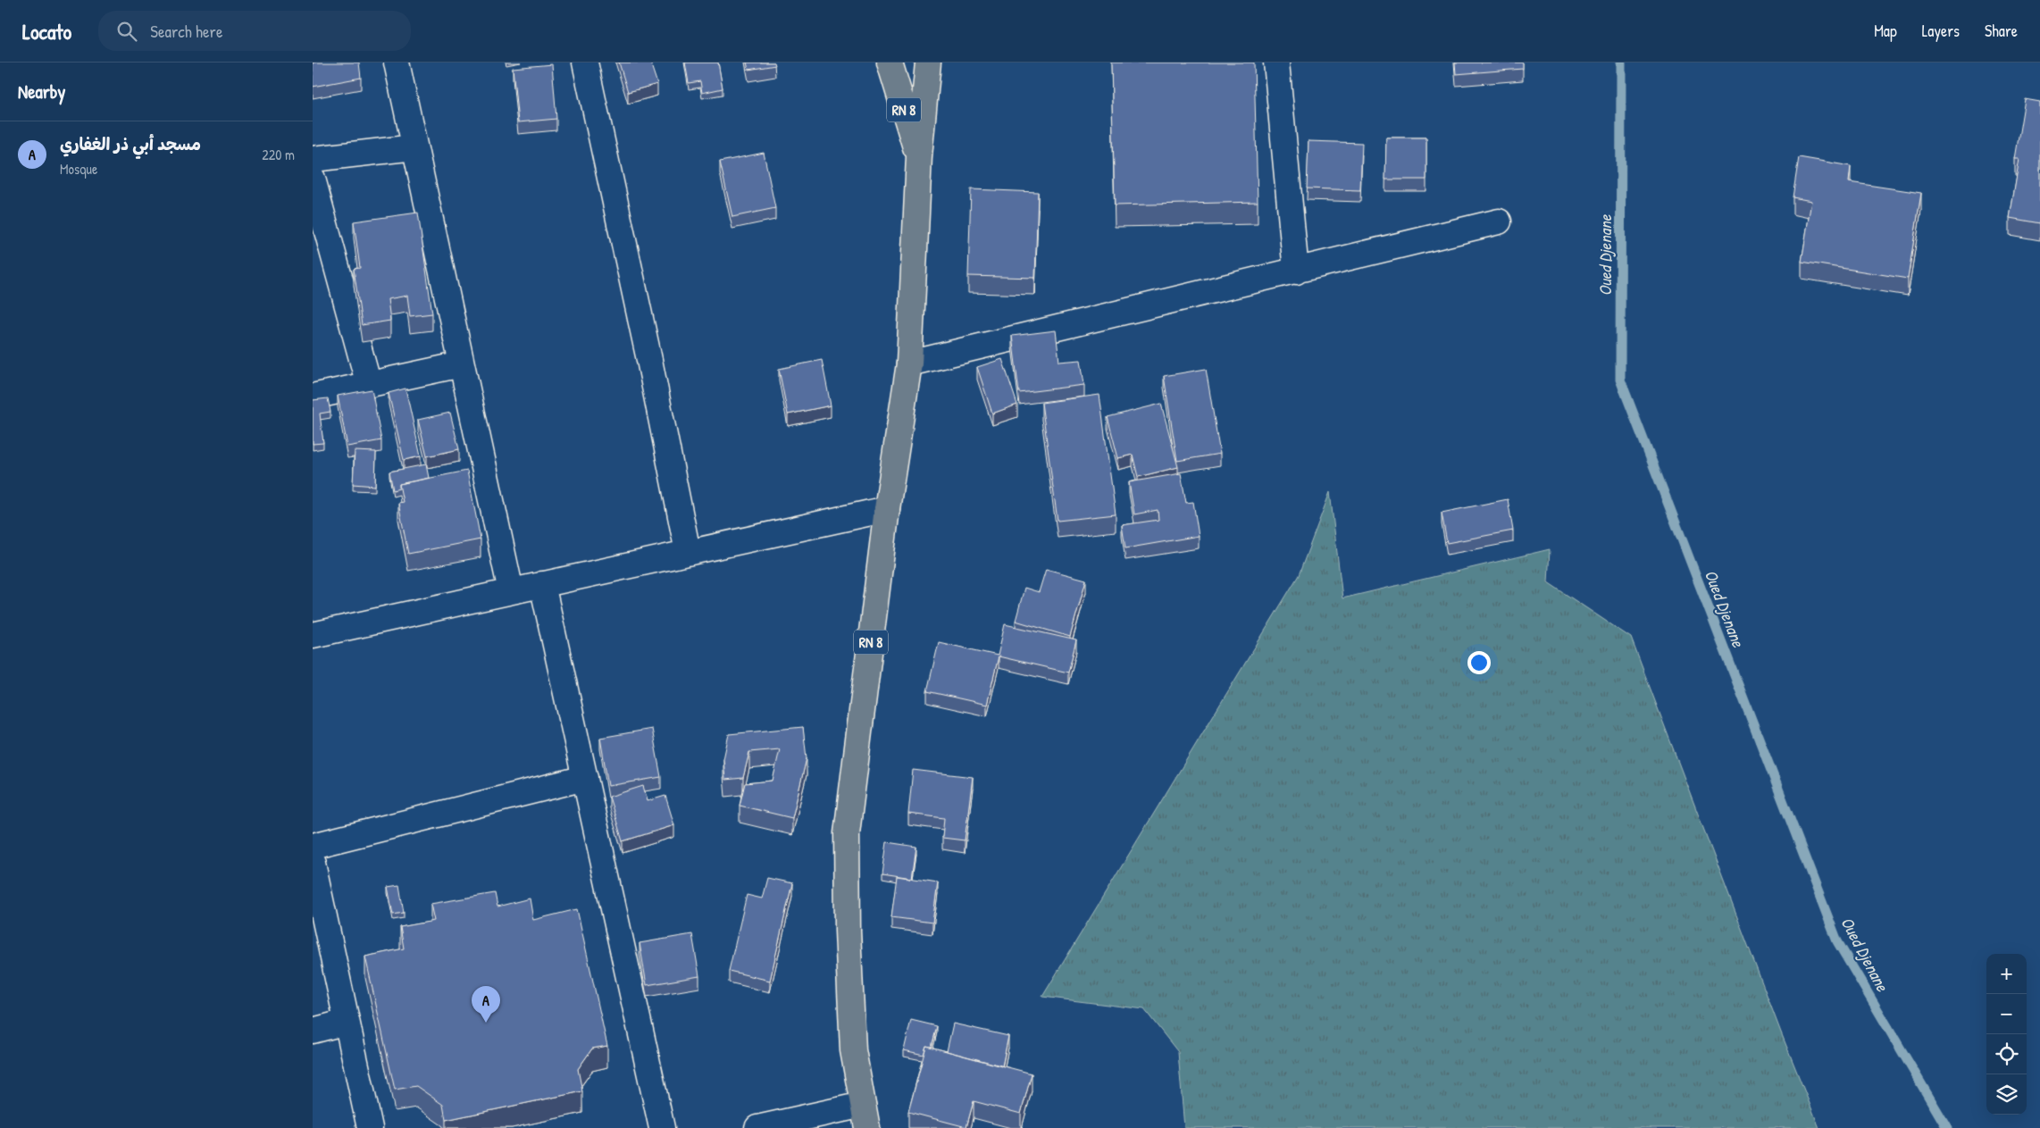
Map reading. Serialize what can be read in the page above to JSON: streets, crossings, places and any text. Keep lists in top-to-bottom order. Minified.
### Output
{"streets":{"main road":["RN 8"]},"water":["Oued Djenane"],"page":{"header":"Locato","search":"Search here","nav":["Map","Layers","Share"],"heading":"Nearby","list":[{"mark":"A","name":"مسجد أبي ذر الغفاري","note":"Mosque","value":"220 m"}],"map_buttons":["+","−"],"pins":"A"}}
